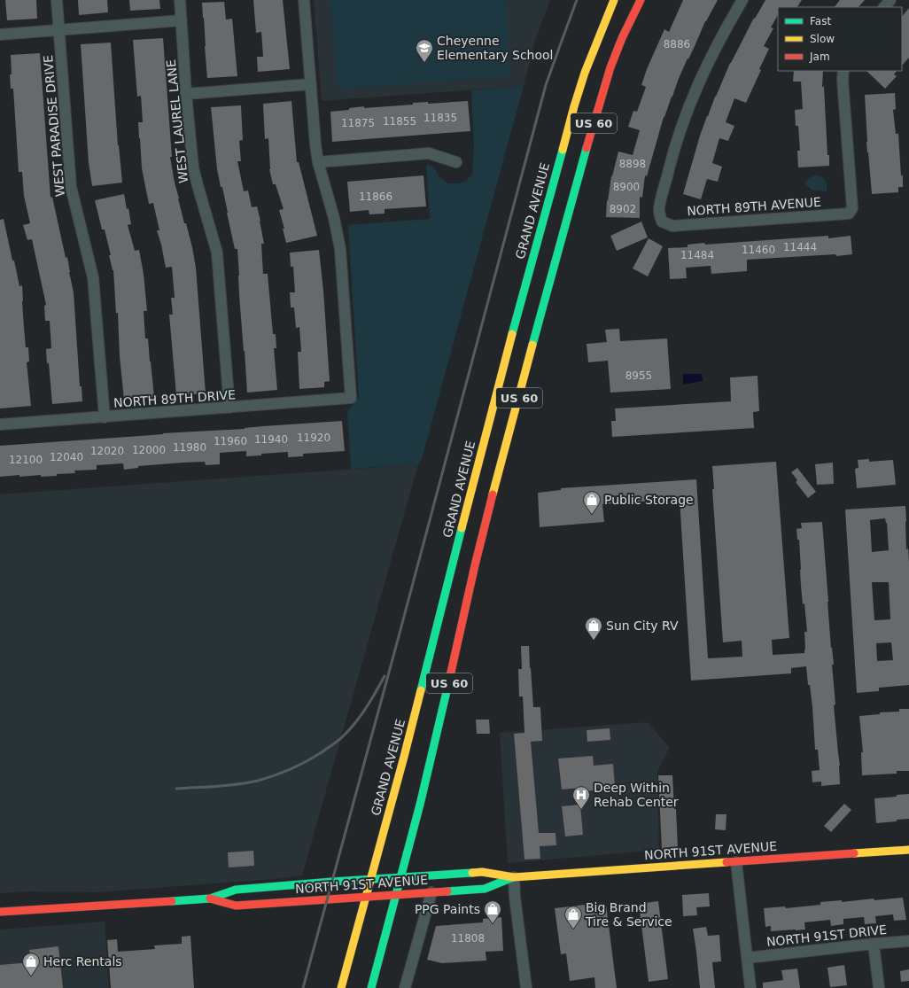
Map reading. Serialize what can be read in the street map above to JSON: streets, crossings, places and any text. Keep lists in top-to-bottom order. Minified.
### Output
{"streets":{"main road":["US 60","GRAND AVENUE","NORTH 91ST AVENUE"],"street":["WEST LAUREL LANE","WEST PARADISE DRIVE","NORTH 89TH AVENUE","NORTH 89TH DRIVE","NORTH 91ST DRIVE"]},"crossings":[["WEST LAUREL LANE","NORTH 89TH DRIVE"],["US 60","NORTH 91ST AVENUE"],["WEST PARADISE DRIVE","NORTH 89TH DRIVE"],["GRAND AVENUE","NORTH 91ST AVENUE"]],"places":{"school or university":["Cheyenne Elementary School"],"shop":["Public Storage","Sun City RV","PPG Paints","Big Brand Tire & Service","Herc Rentals"],"hospital":["Deep Within Rehab Center"]},"house_numbers":["8886","11835","11855","11875","8898","8900","11866","8902","11444","11460","11484","8955","11920","11940","11960","11980","12000","12020","12040","12100","11808"],"legend":["Fast","Slow","Jam"]}
